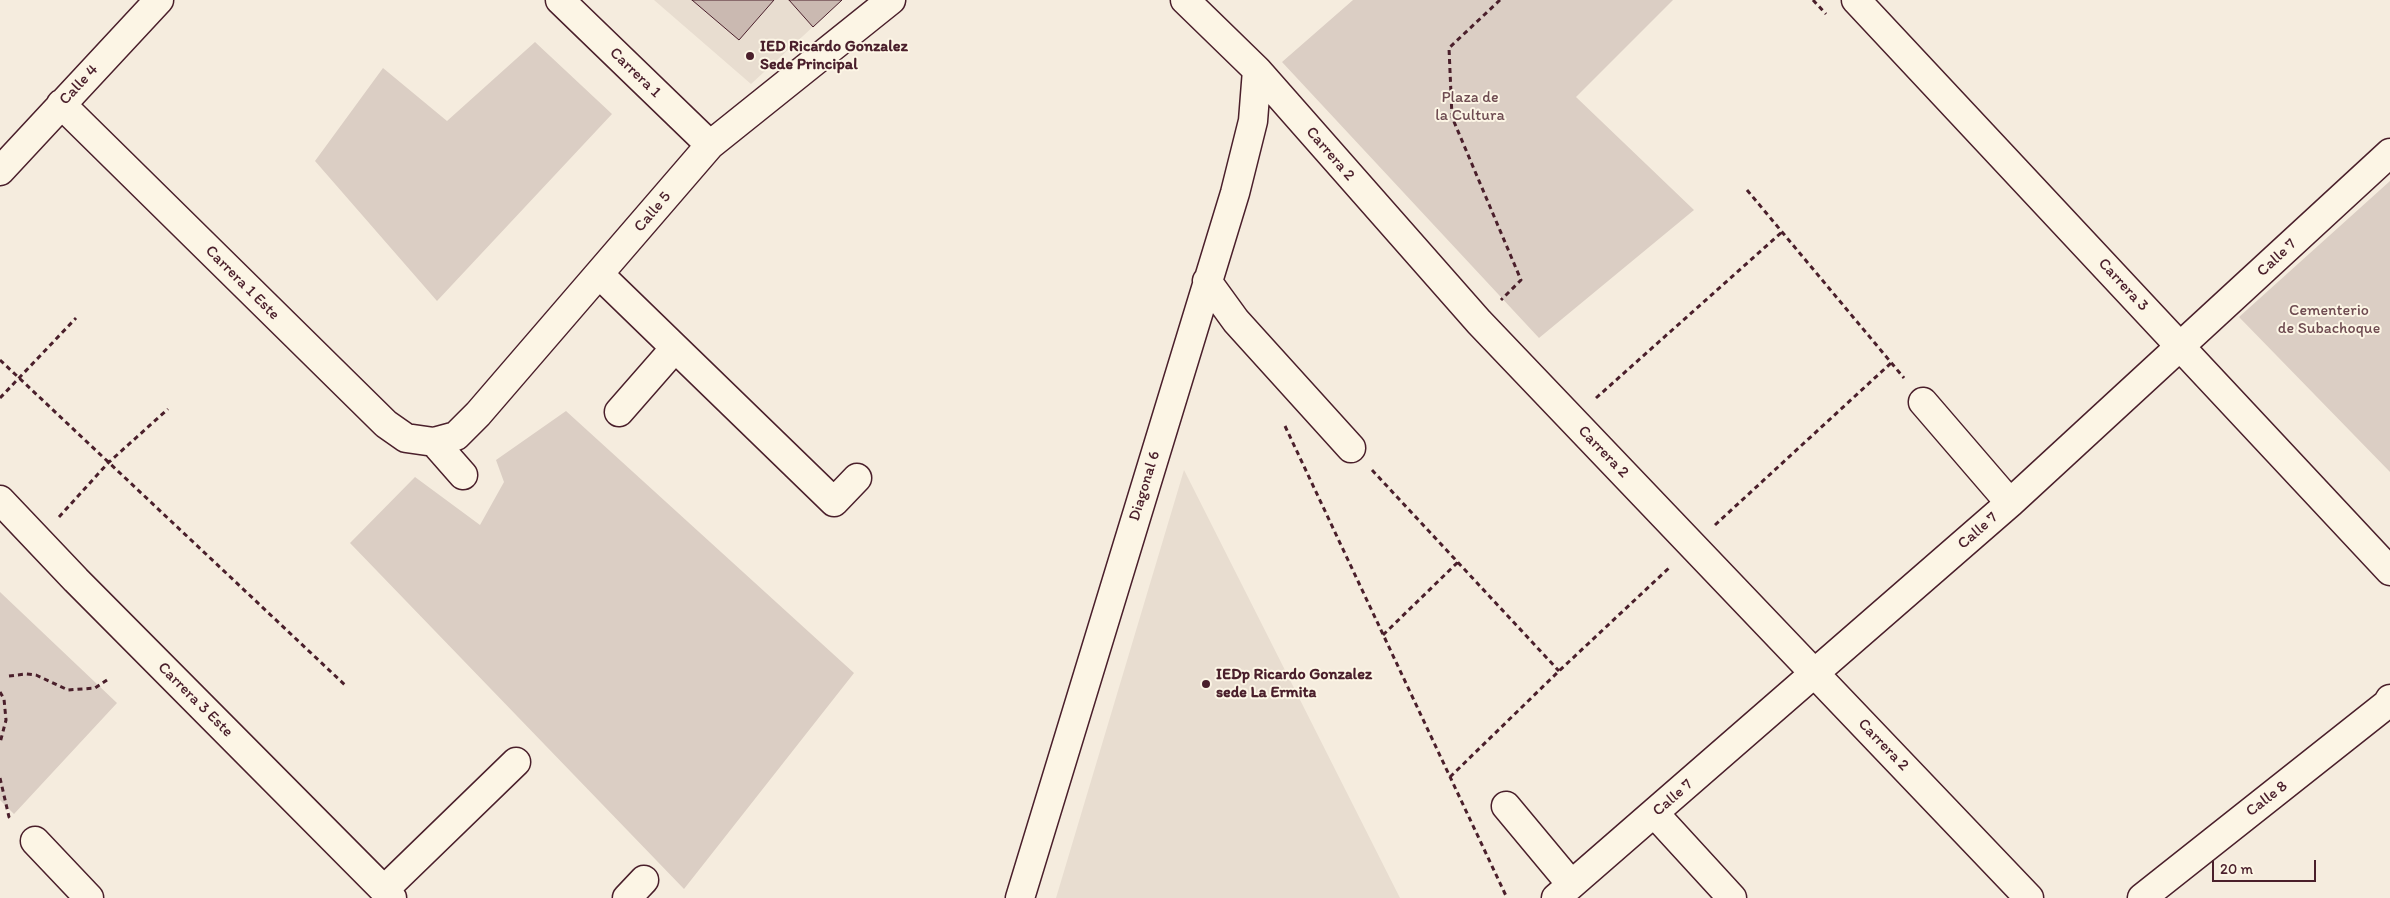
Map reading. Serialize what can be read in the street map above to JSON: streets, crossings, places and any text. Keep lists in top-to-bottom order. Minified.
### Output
{"streets":{"street":["Carrera 1","Calle 4","Carrera 2","Calle 5","Calle 7","Carrera 1 Este","Carrera 3","Diagonal 6","Carrera 3 Este","Calle 8"]},"crossings":[["Carrera 1","Calle 5"],["Calle 4","Carrera 1 Este"],["Carrera 2","Calle 7"],["Carrera 2","Diagonal 6"],["Calle 5","Carrera 1 Este"],["Calle 7","Carrera 3"]],"parks":["Plaza de la Cultura","Cementerio de Subachoque"],"places":["IED Ricardo Gonzalez Sede Principal","IEDp Ricardo Gonzalez sede La Ermita"],"scale_bar":"20 m"}
